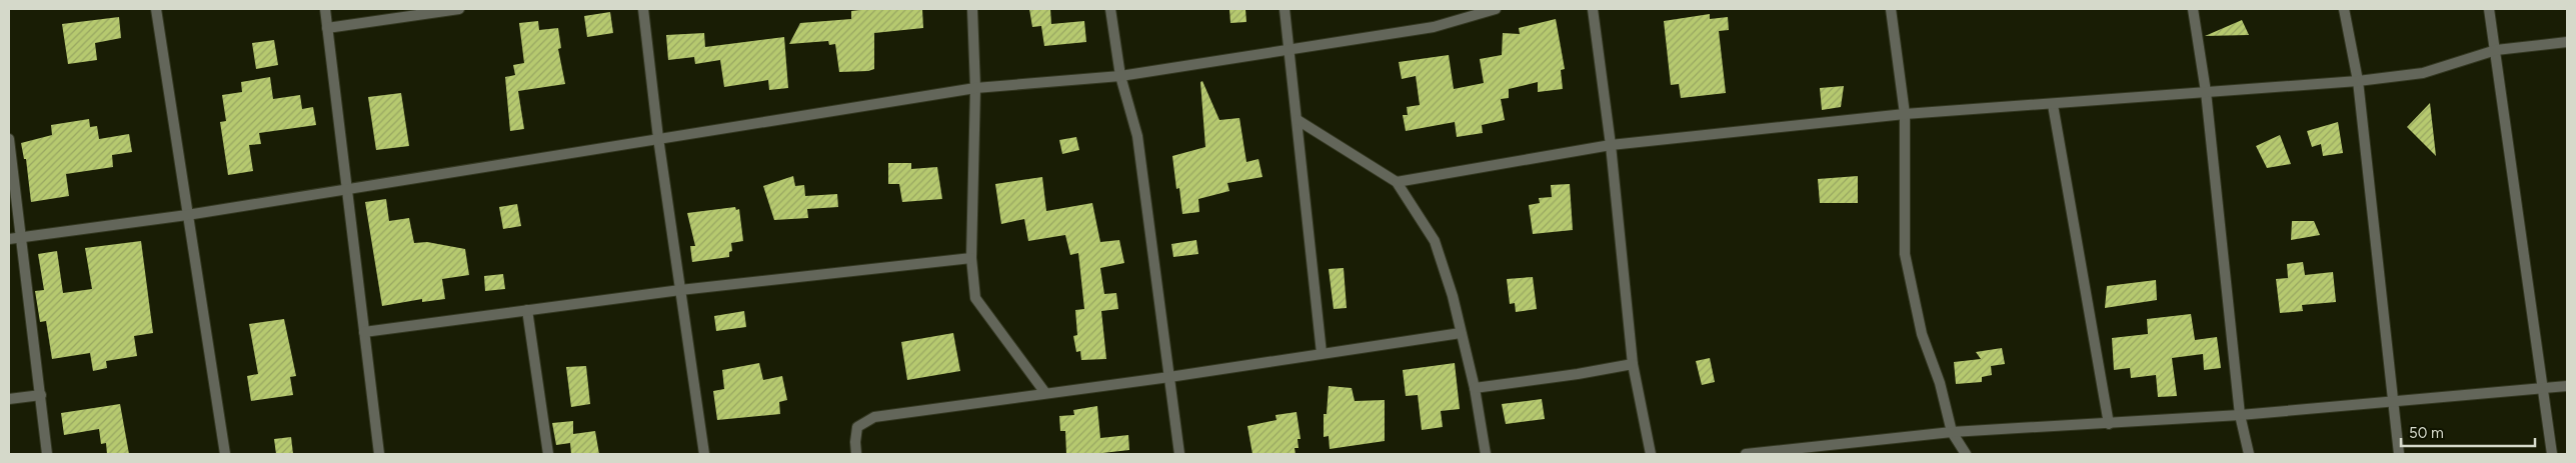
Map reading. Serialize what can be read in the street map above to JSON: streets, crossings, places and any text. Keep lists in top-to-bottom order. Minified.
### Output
{"scale_bar":"50 m"}
